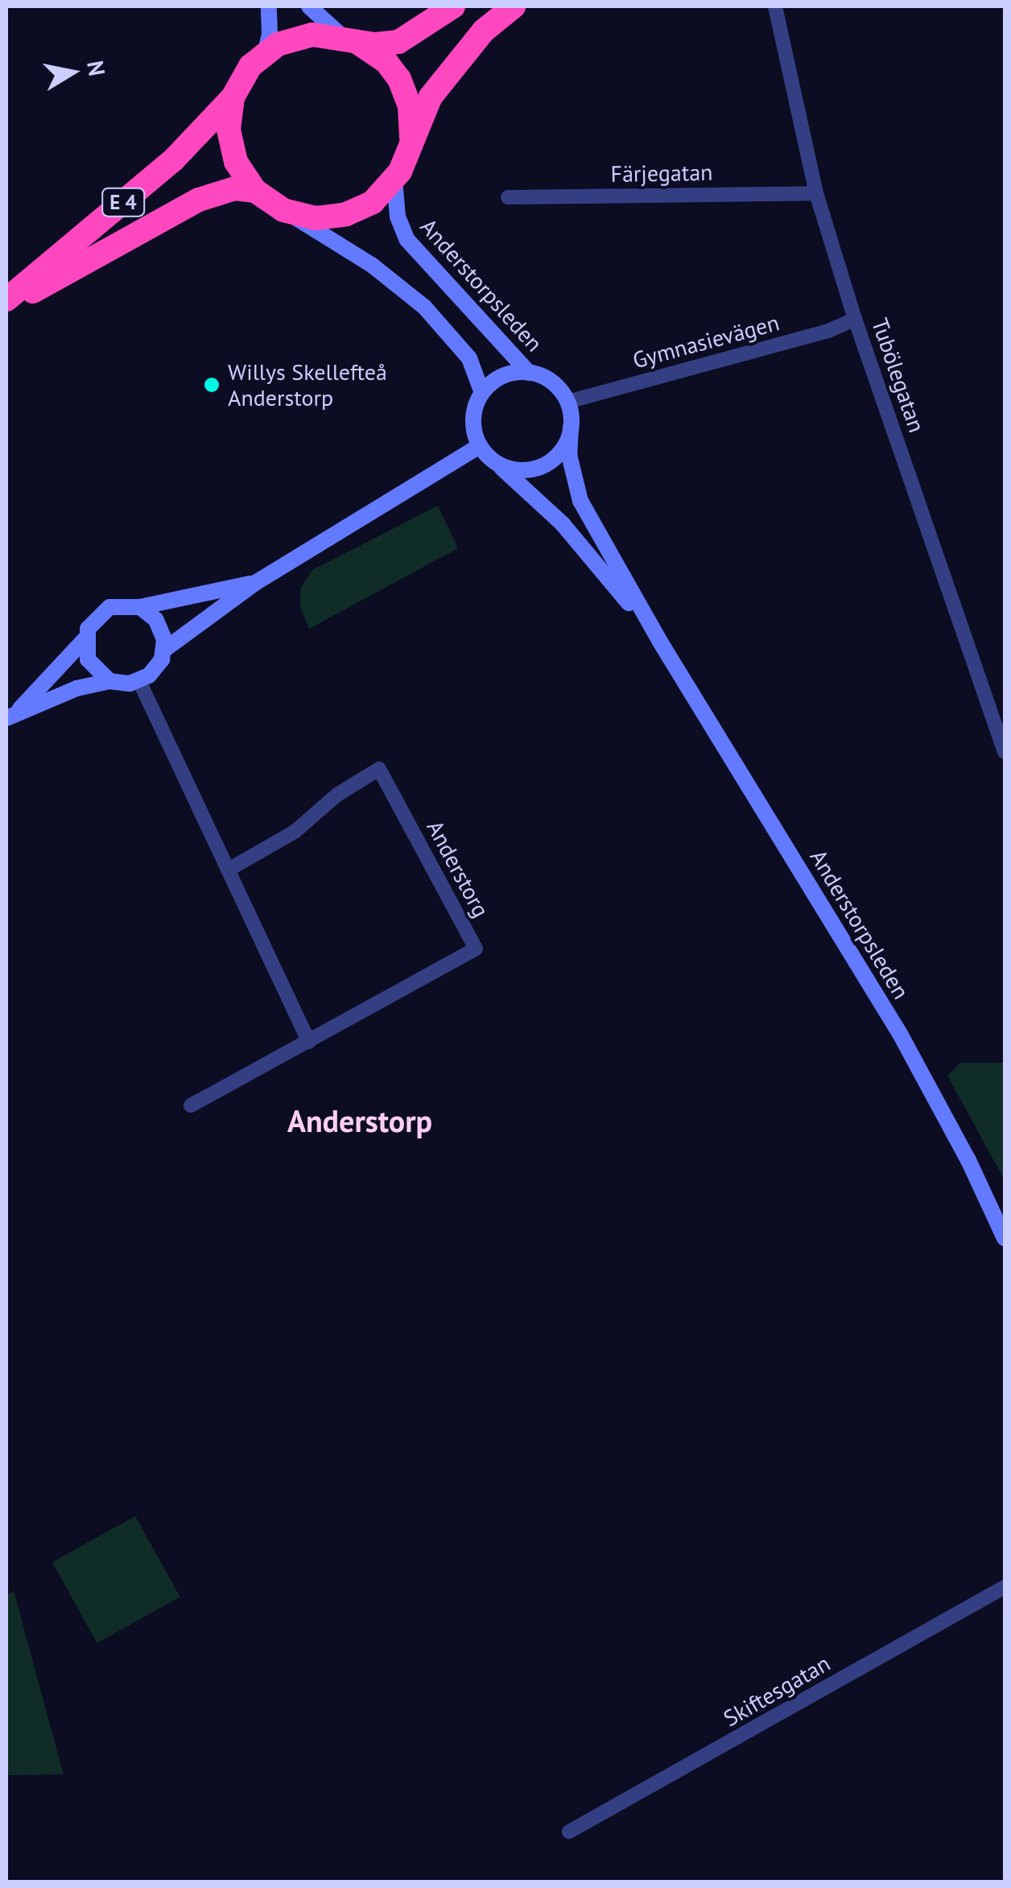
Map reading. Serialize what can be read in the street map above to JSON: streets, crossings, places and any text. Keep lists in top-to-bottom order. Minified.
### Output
{"streets":{"highway":["E 4"],"main road":["Anderstorpsleden"],"street":["Färjegatan","Gymnasievägen","Tubölegatan","Anderstorg","Skiftesgatan"]},"crossings":[["Färjegatan","Tubölegatan"],["E 4","Anderstorpsleden"],["Anderstorpsleden","Gymnasievägen"],["Gymnasievägen","Tubölegatan"]],"districts":["Anderstorp"],"places":["Willys Skellefteå Anderstorp"],"north":"right"}
